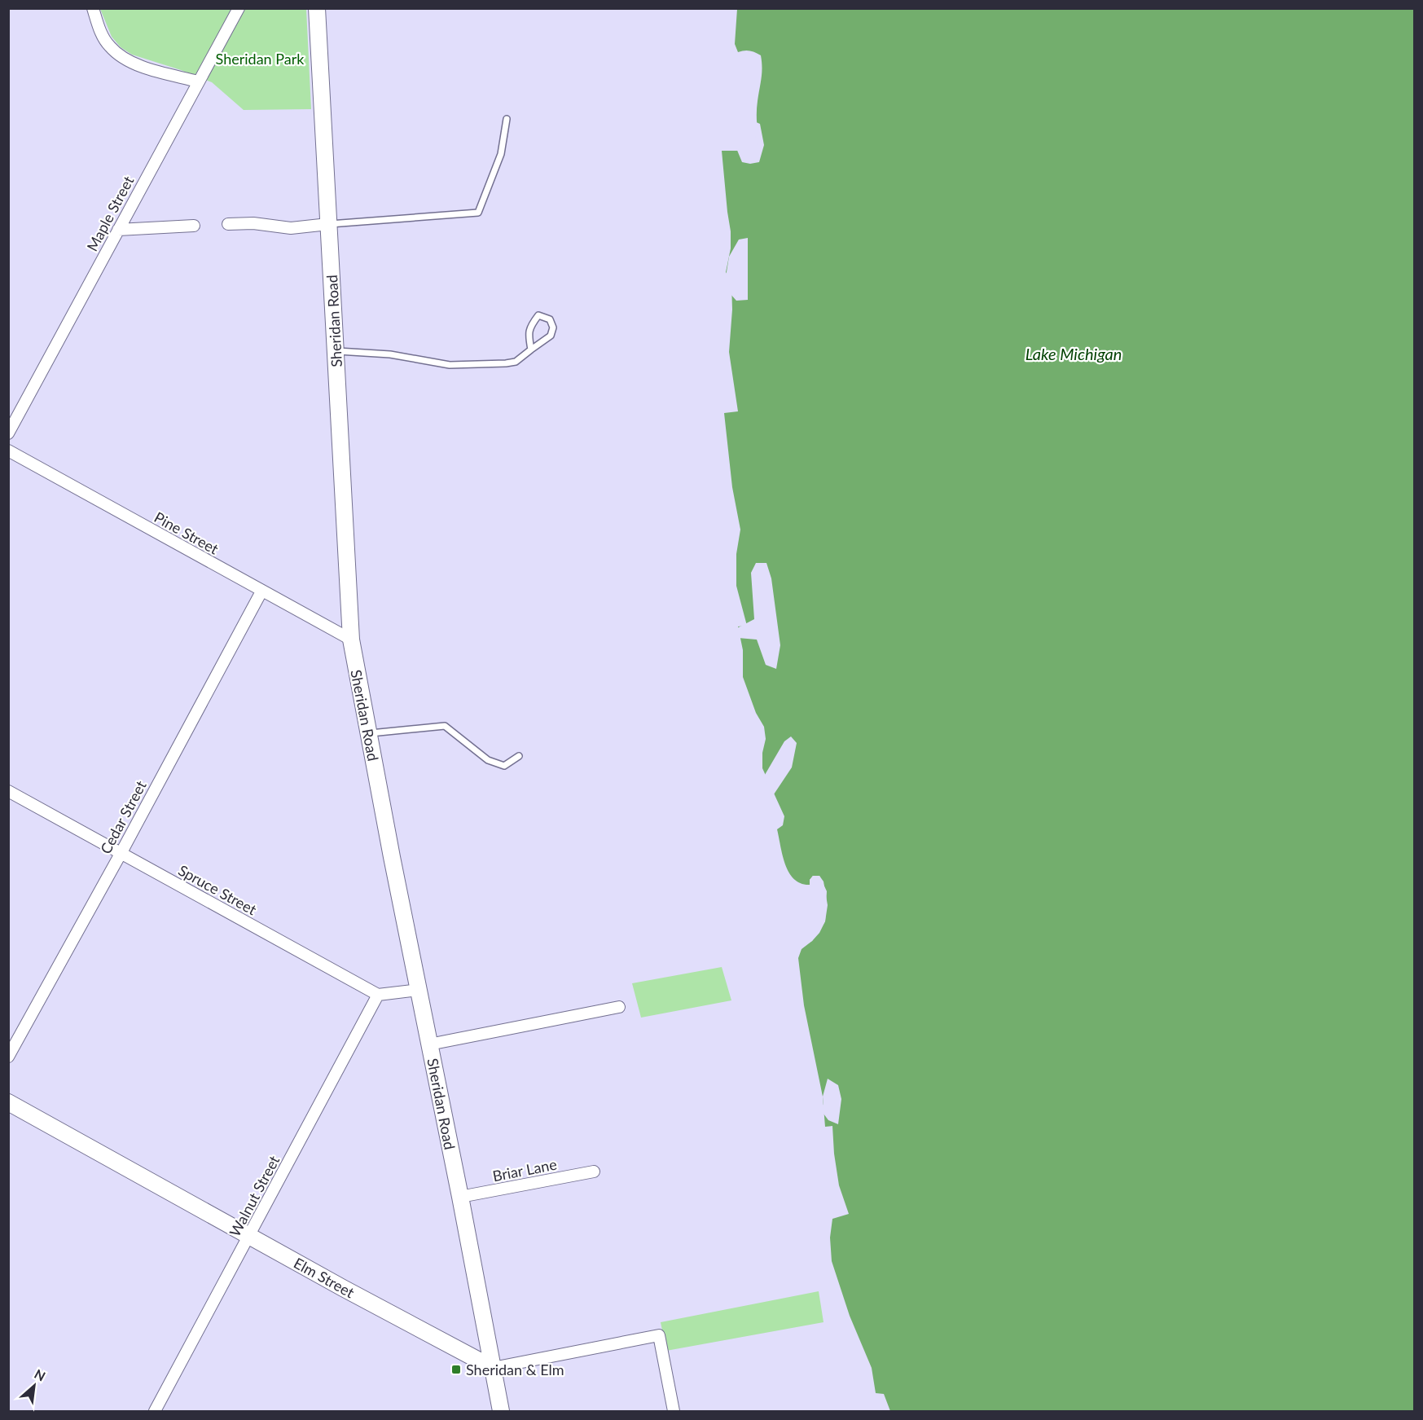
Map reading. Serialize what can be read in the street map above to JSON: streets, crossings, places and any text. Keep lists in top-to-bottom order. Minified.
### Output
{"streets":{"street":["Maple Street","Sheridan Road","Pine Street","Cedar Street","Spruce Street","Briar Lane","Walnut Street","Elm Street"]},"crossings":[["Sheridan Road","Pine Street"],["Sheridan Road","Briar Lane"],["Sheridan Road","Elm Street"],["Pine Street","Cedar Street"],["Cedar Street","Spruce Street"],["Spruce Street","Walnut Street"],["Walnut Street","Elm Street"]],"water":["Lake Michigan"],"parks":["Sheridan Park"],"places":{"transit":["Sheridan & Elm"]},"north":"top right"}
